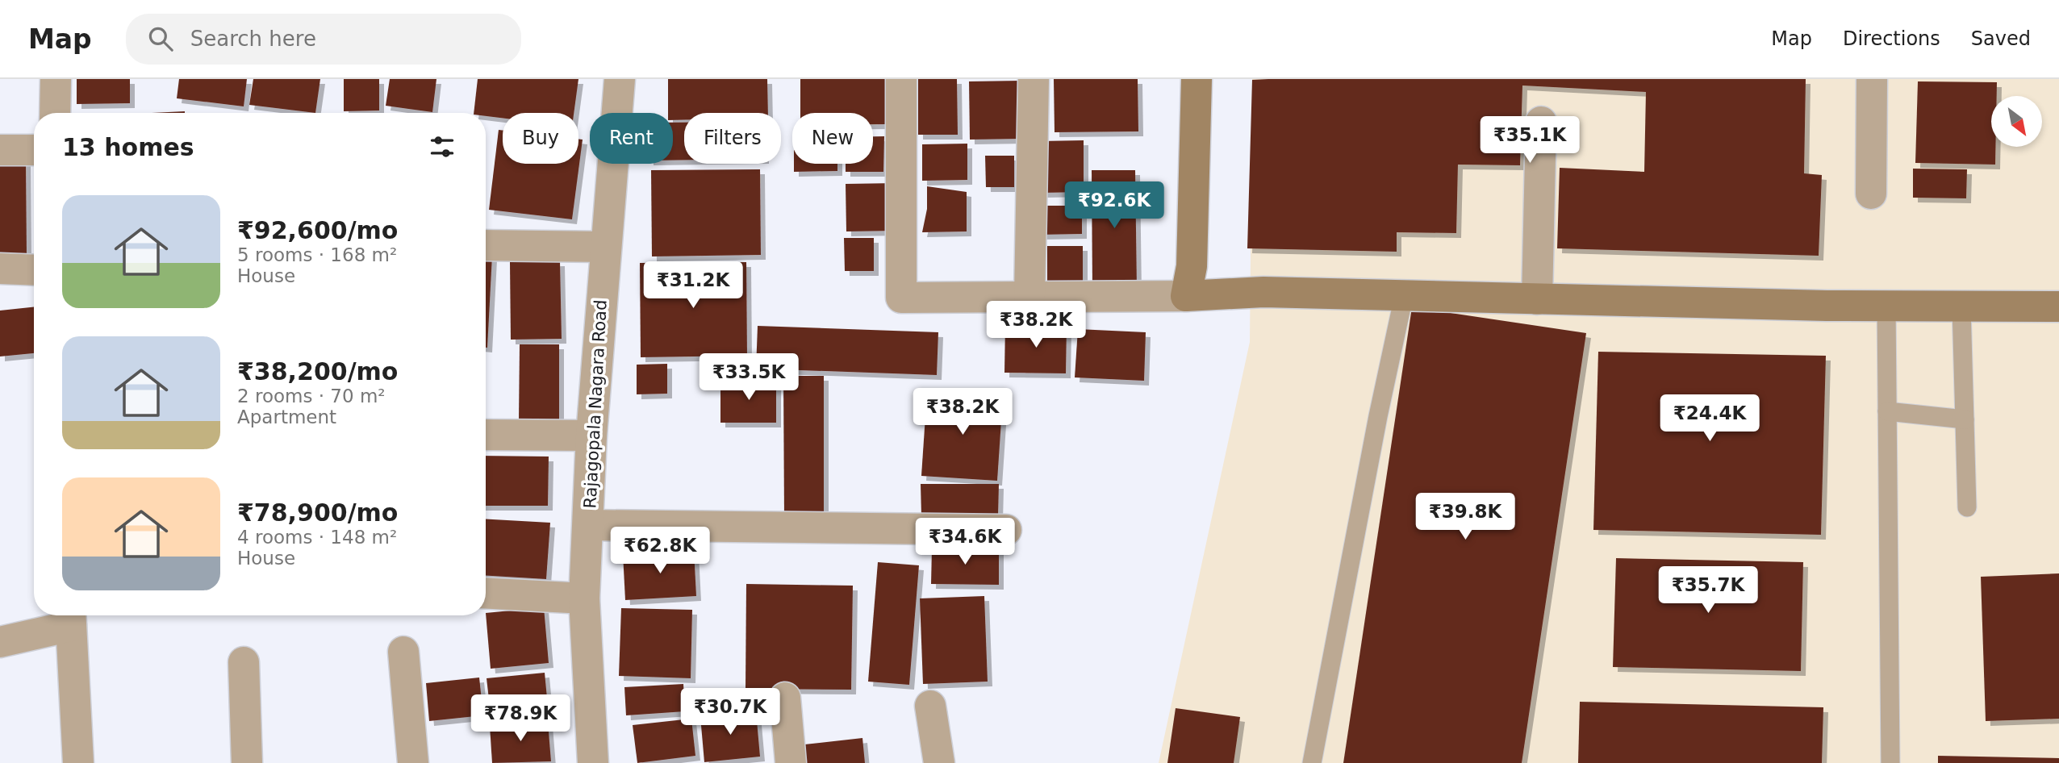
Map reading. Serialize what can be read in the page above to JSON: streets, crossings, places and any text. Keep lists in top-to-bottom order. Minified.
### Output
{"streets":{"street":["Rajagopala Nagara Road"]},"north":"bottom right","page":{"header":"Map","search":"Search here","nav":["Map","Directions","Saved"],"chip":["Buy","Rent","Filters","New"],"heading":"13 homes","price":["₹35.1K","₹92.6K","₹31.2K","₹38.2K","₹33.5K","₹38.2K","₹24.4K","₹39.8K","₹34.6K","₹62.8K","₹35.7K","₹30.7K","₹78.9K"],"list":[{"name":"₹92,600/mo","note":"5 rooms · 168 m² · House"},{"name":"₹38,200/mo","note":"2 rooms · 70 m² · Apartment"},{"name":"₹78,900/mo","note":"4 rooms · 148 m² · House"}]}}
